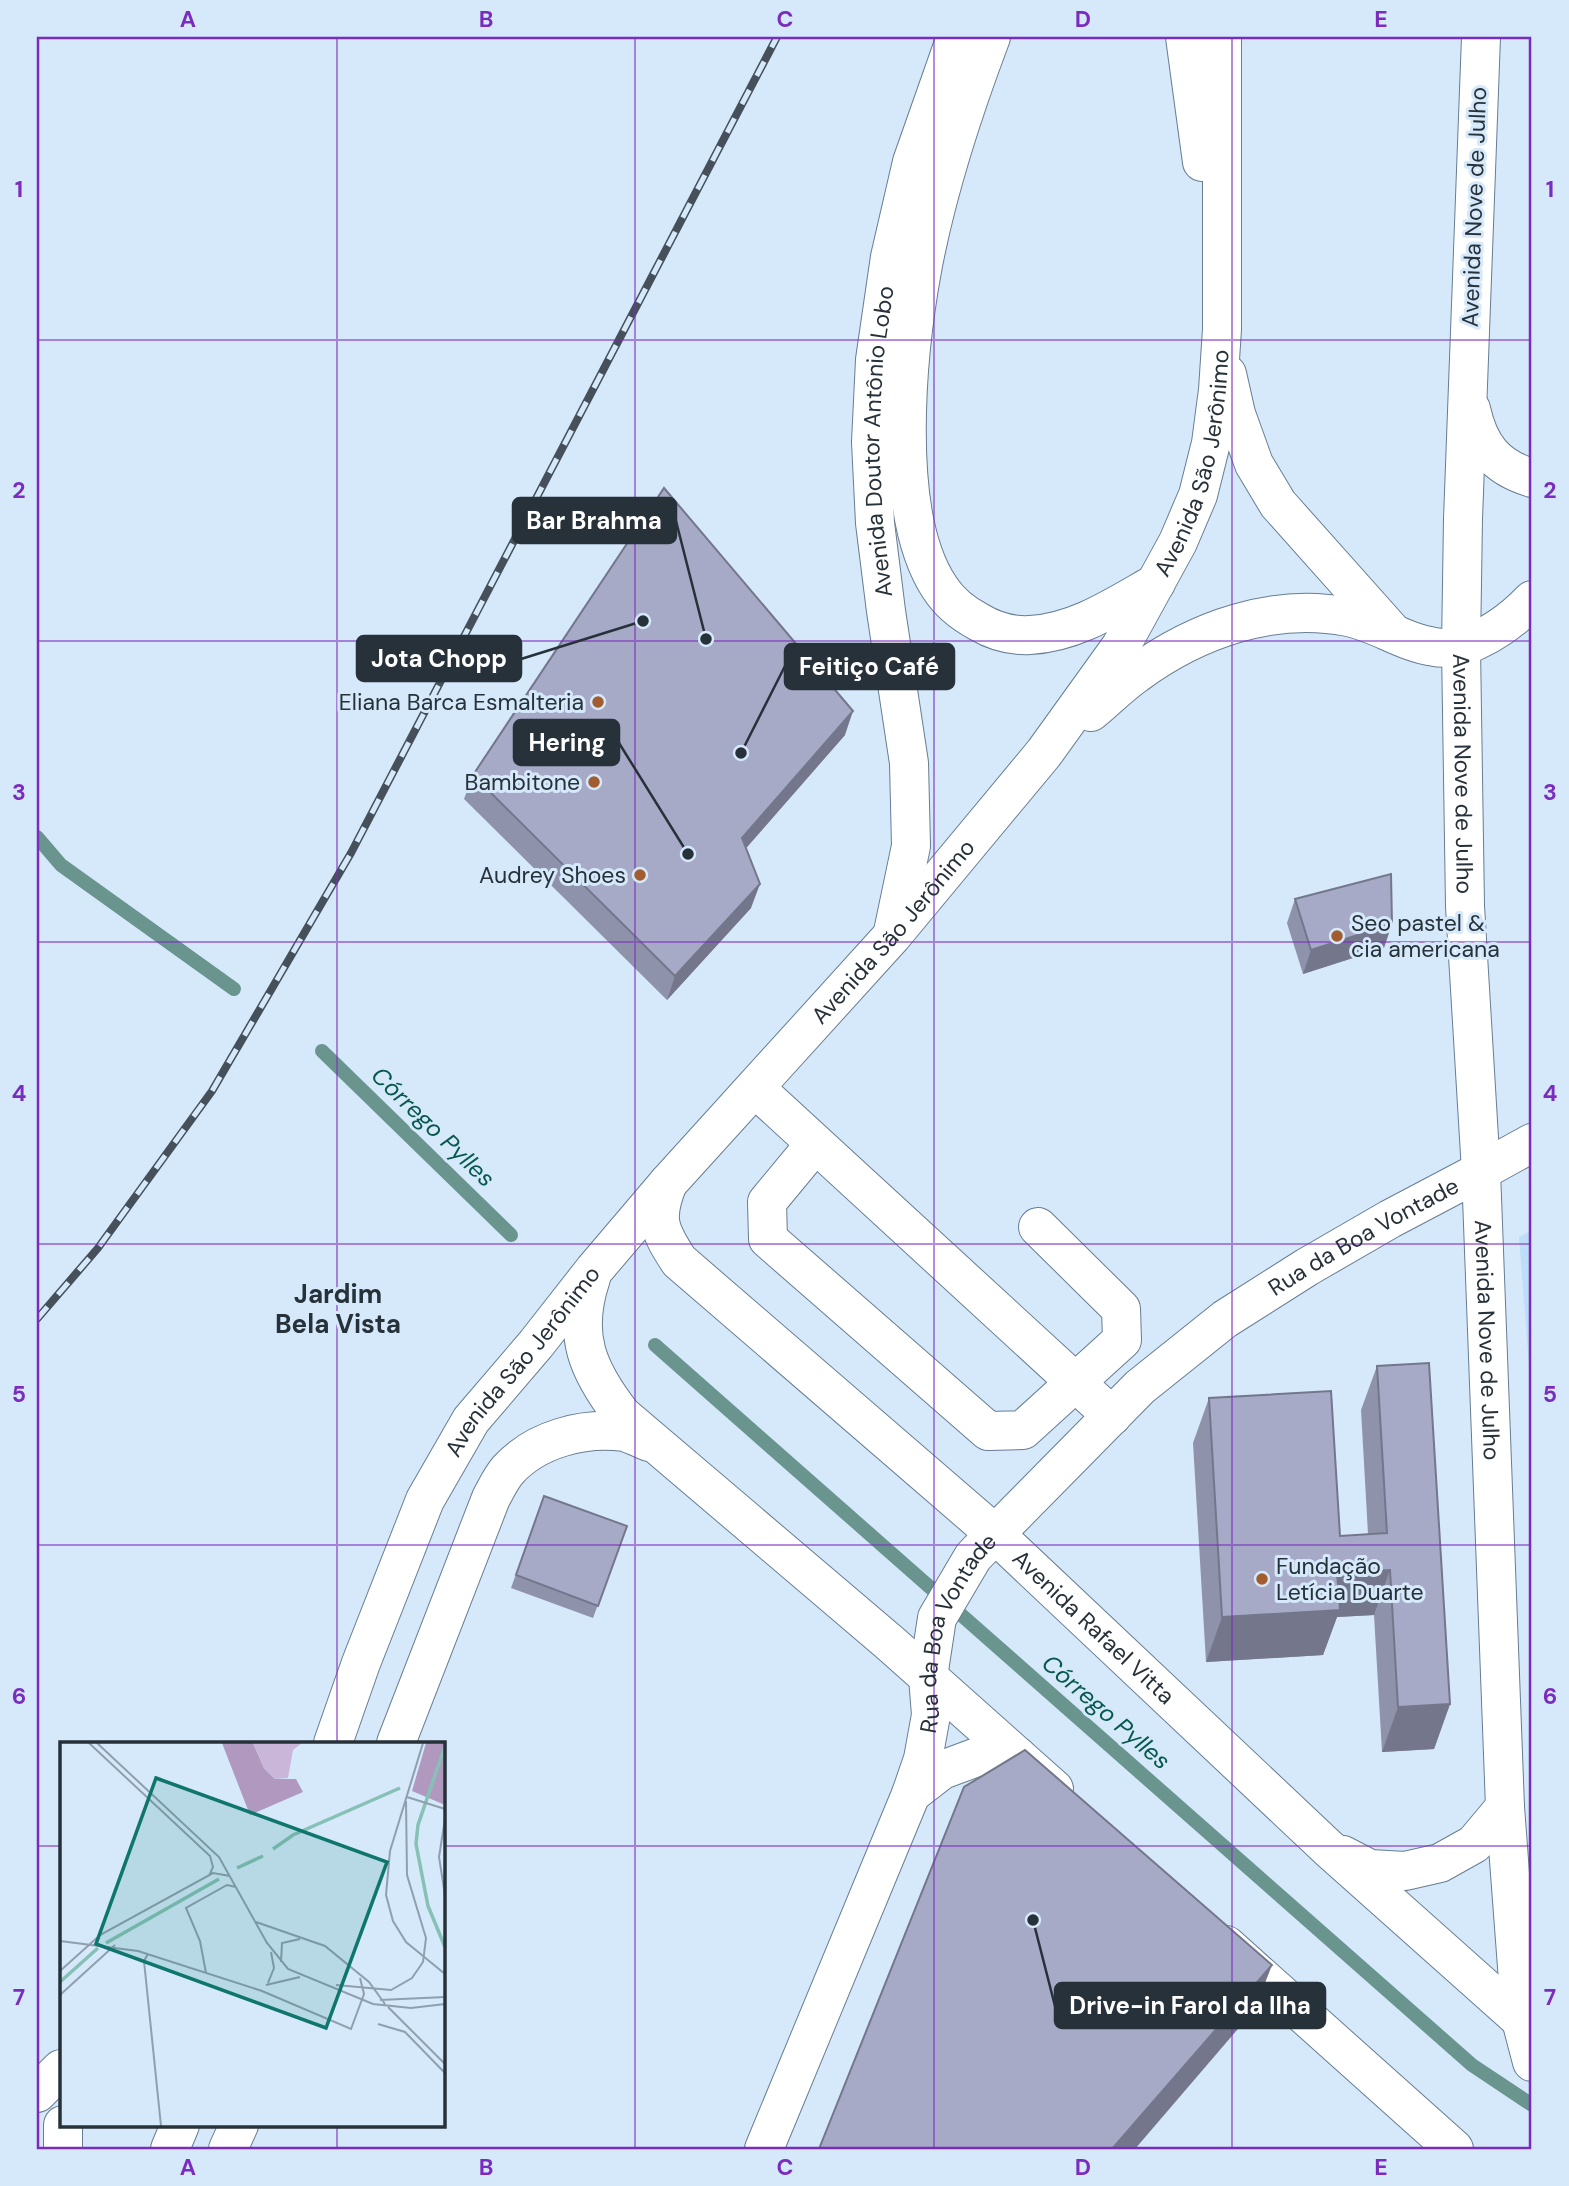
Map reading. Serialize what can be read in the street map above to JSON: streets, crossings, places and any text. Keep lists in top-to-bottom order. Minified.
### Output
{"streets":{"main road":["Avenida Nove de Julho","Avenida Doutor Antônio Lobo","Avenida São Jerônimo","Rua da Boa Vontade","Avenida Rafael Vitta"]},"crossings":[["Avenida Nove de Julho","Rua da Boa Vontade"],["Avenida Nove de Julho","Avenida Rafael Vitta"],["Avenida Doutor Antônio Lobo","Avenida São Jerônimo"],["Avenida São Jerônimo","Avenida Rafael Vitta"],["Rua da Boa Vontade","Avenida Rafael Vitta"]],"districts":["Jardim Bela Vista"],"water":["Córrego Pylles"],"places":["Jota Chopp","Bar Brahma","Eliana Barca Esmalteria","Feitiço Café","Bambitone","Hering","Audrey Shoes","Seo pastel & cia americana","Fundação Letícia Duarte","Drive-in Farol da Ilha"],"grid":{"columns":["A","B","C","D","E"],"rows":["1","2","3","4","5","6","7"]}}
